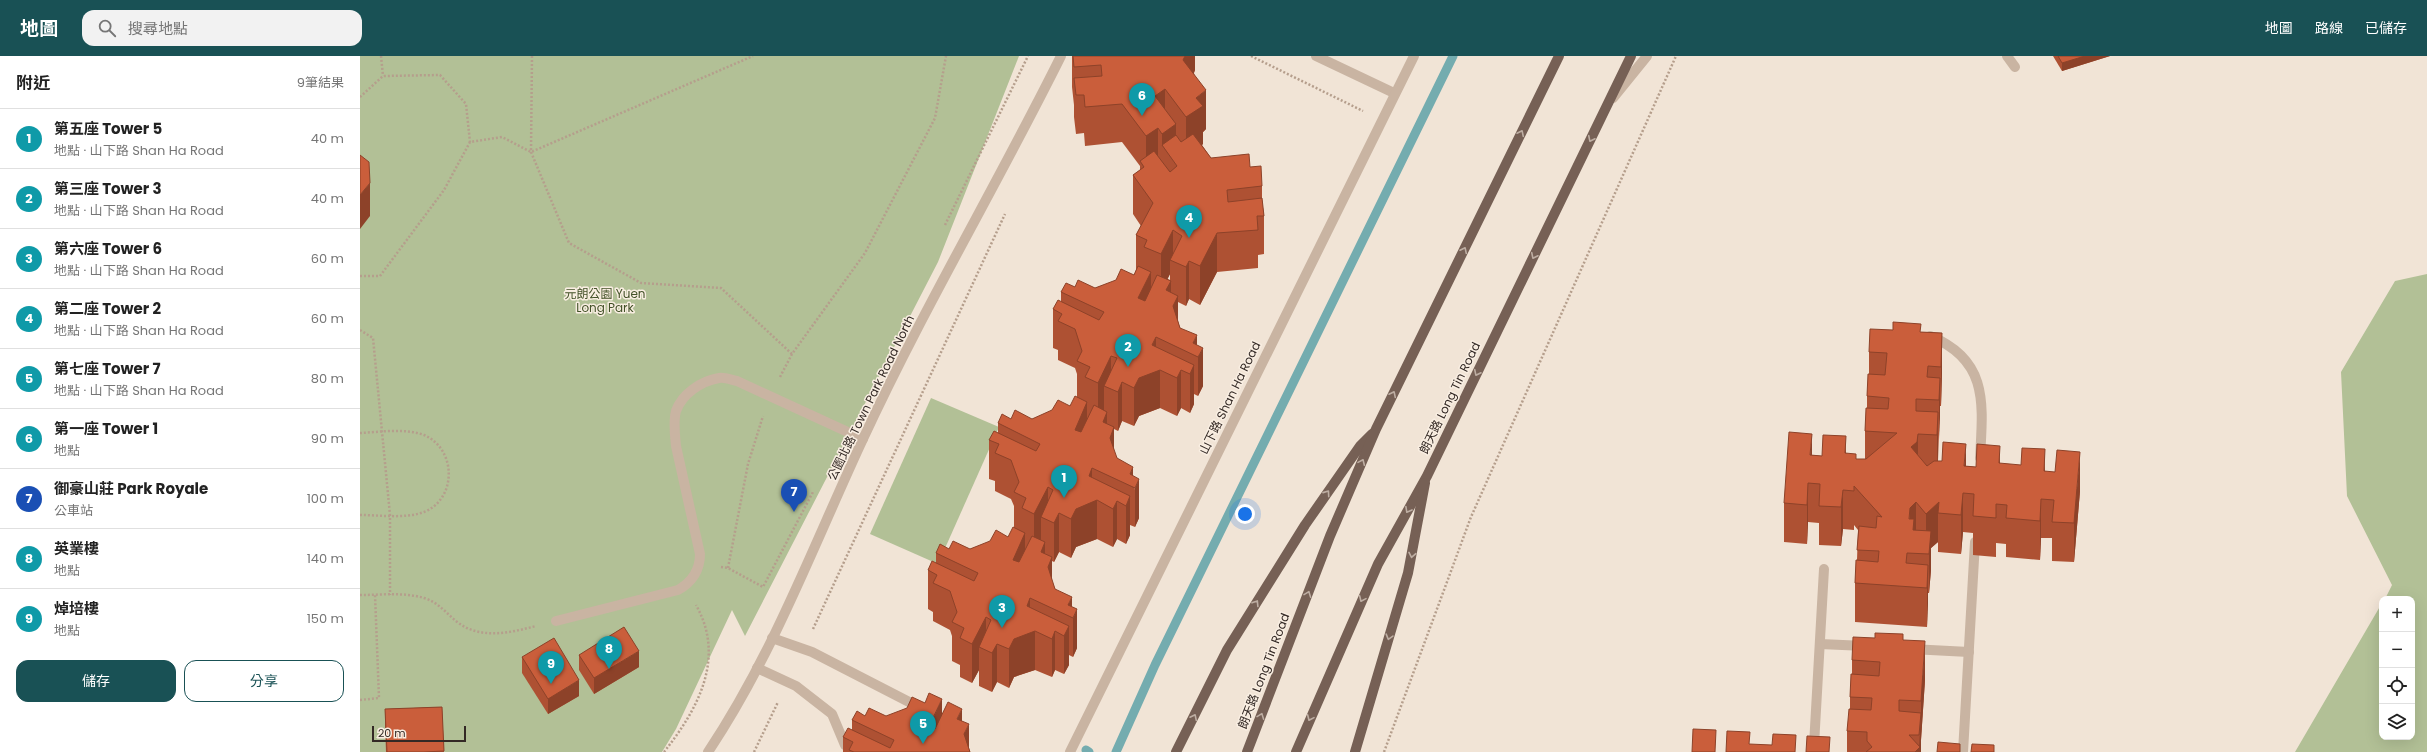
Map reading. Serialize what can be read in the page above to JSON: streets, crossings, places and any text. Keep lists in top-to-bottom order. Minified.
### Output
{"streets":{"main road":["朗天路 Long Tin Road"],"street":["公園北路 Town Park Road North","山下路 Shan Ha Road"]},"parks":["元朗公園 Yuen Long Park"],"scale_bar":"20 m","page":{"header":"地圖","search":"搜尋地點","nav":["地圖","路線","已儲存"],"heading":["附近","9筆結果"],"pins":["6","4","2","1","7","3","8","9","5"],"list":[{"mark":"1","name":"第五座 Tower 5","note":"地點 · 山下路 Shan Ha Road","value":"40 m"},{"mark":"2","name":"第三座 Tower 3","note":"地點 · 山下路 Shan Ha Road","value":"40 m"},{"mark":"3","name":"第六座 Tower 6","note":"地點 · 山下路 Shan Ha Road","value":"60 m"},{"mark":"4","name":"第二座 Tower 2","note":"地點 · 山下路 Shan Ha Road","value":"60 m"},{"mark":"5","name":"第七座 Tower 7","note":"地點 · 山下路 Shan Ha Road","value":"80 m"},{"mark":"6","name":"第一座 Tower 1","note":"地點","value":"90 m"},{"mark":"7","name":"御豪山莊 Park Royale","note":"公車站","value":"100 m"},{"mark":"8","name":"英業樓","note":"地點","value":"140 m"},{"mark":"9","name":"焯培樓","note":"地點","value":"150 m"}],"map_buttons":["+","−"],"buttons":["儲存","分享"],"scale":"20 m"}}
